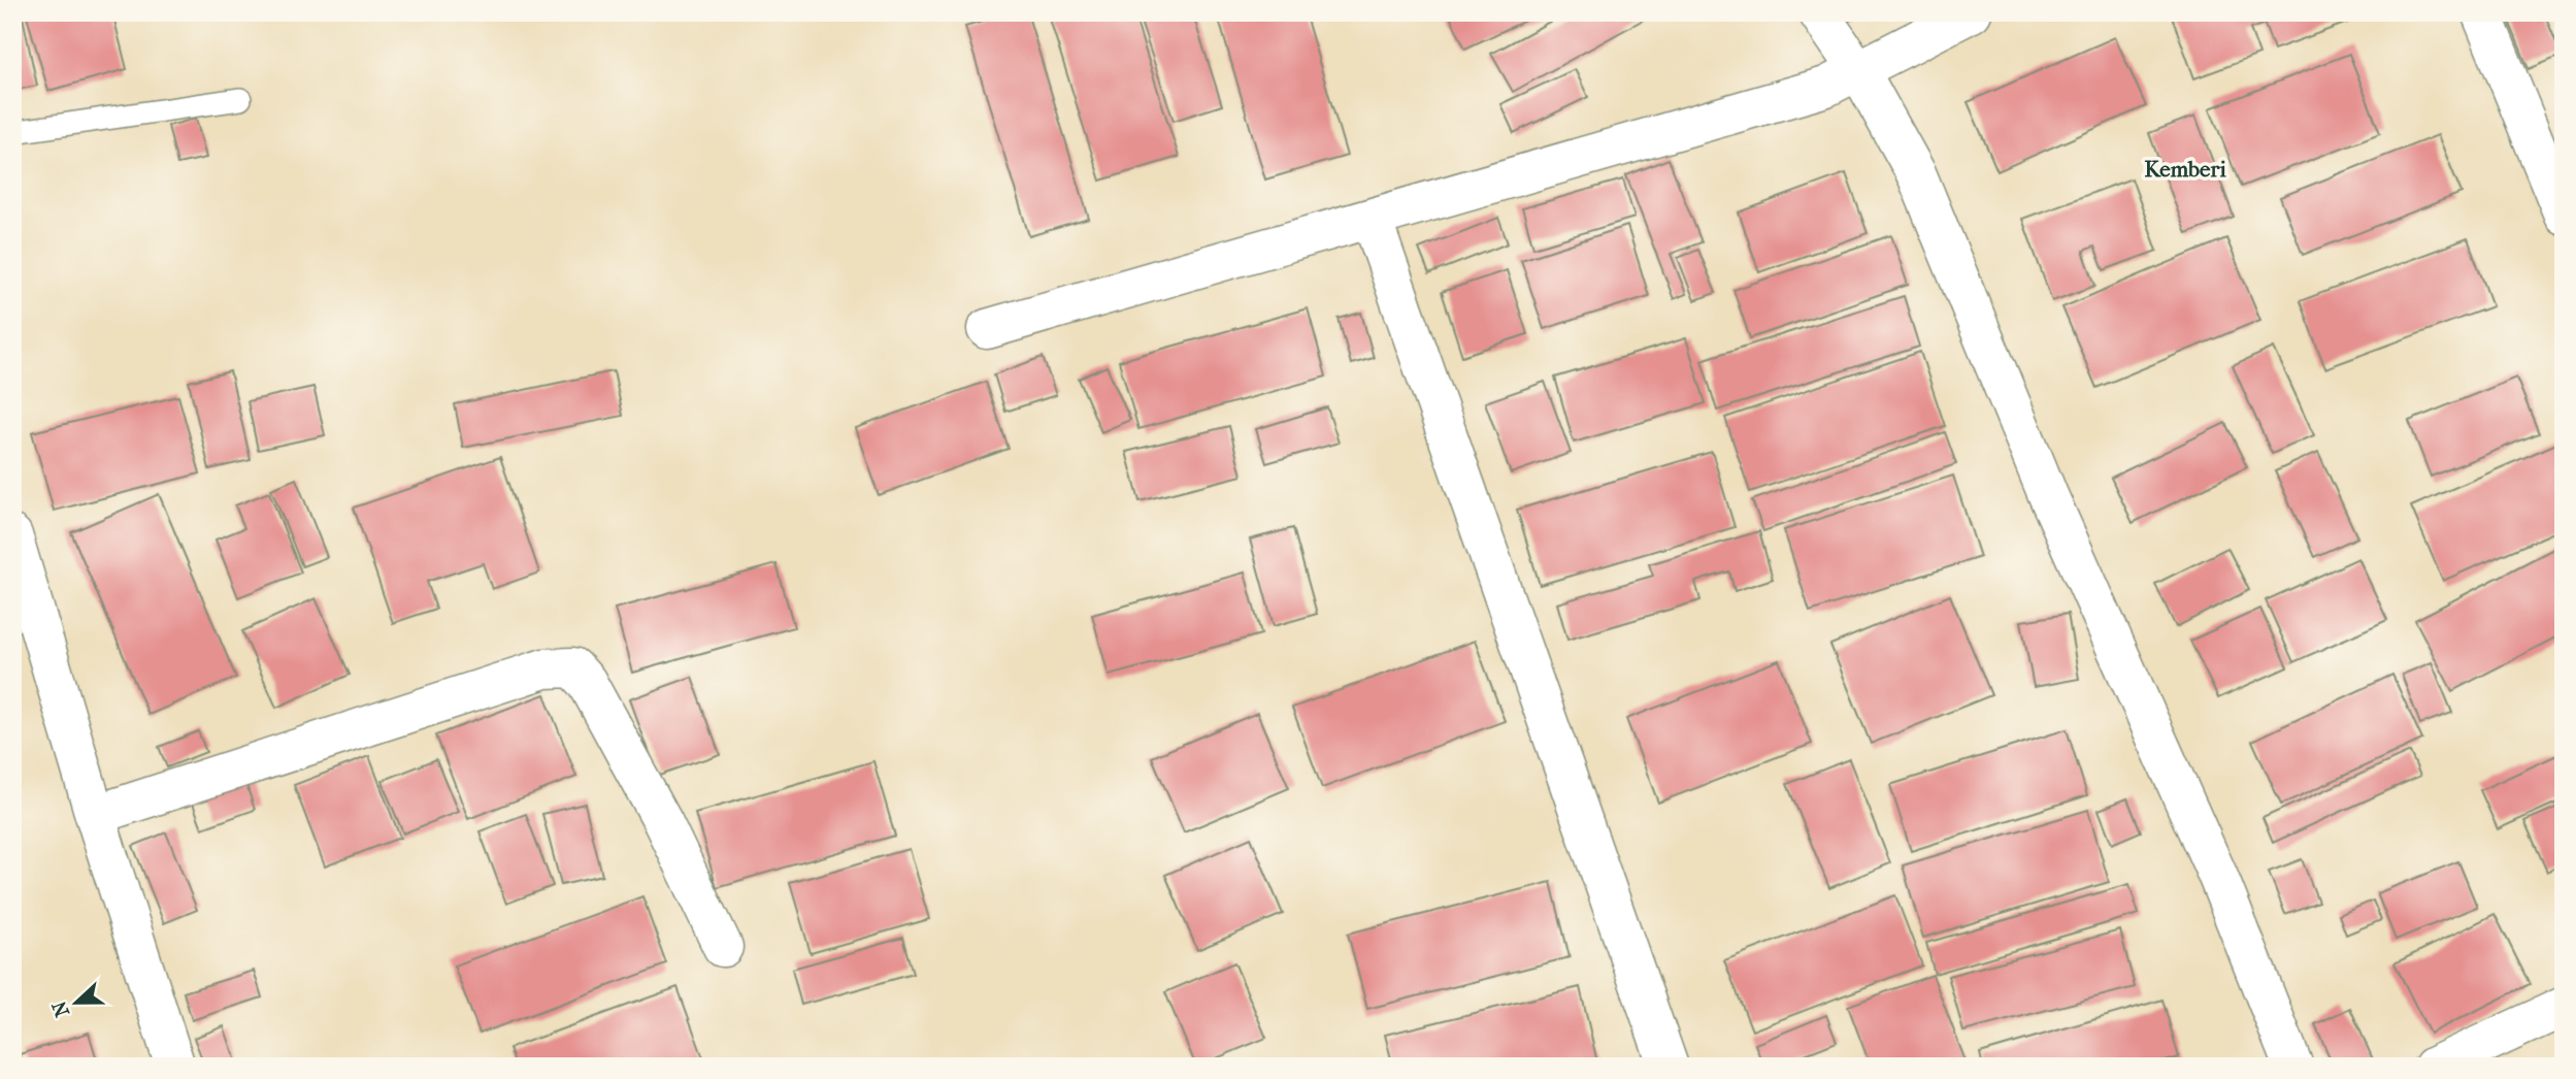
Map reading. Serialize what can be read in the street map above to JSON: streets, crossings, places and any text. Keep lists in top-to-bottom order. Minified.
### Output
{"districts":["Kemberi"],"north":"left"}
